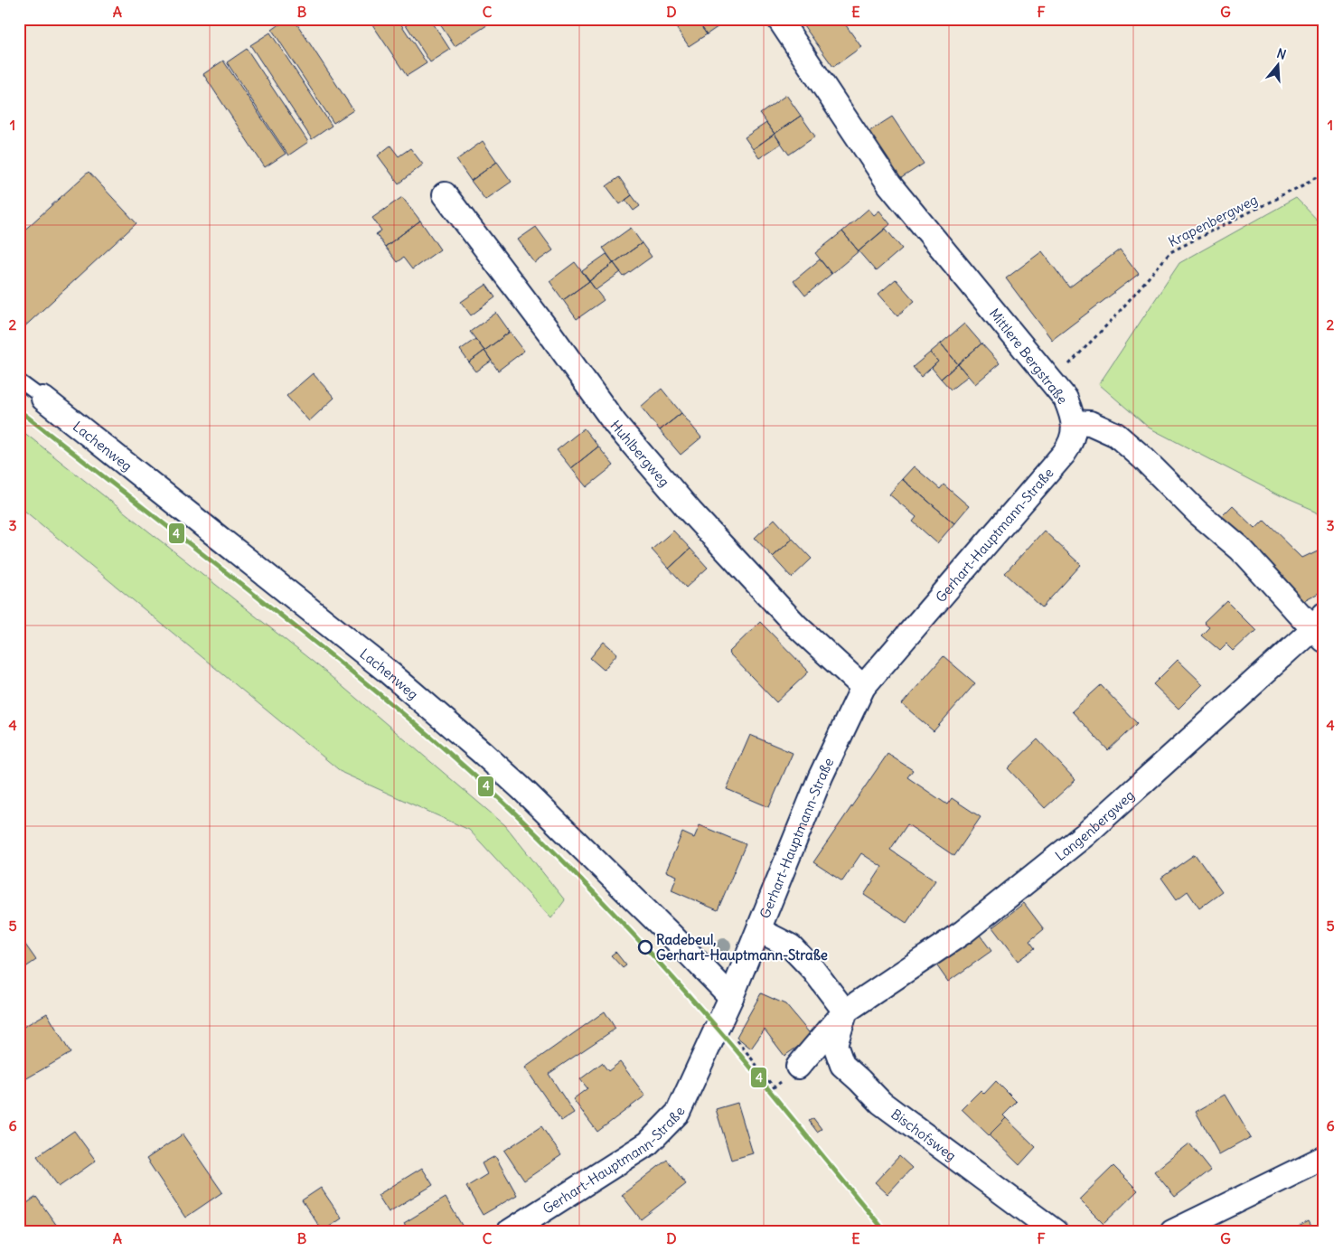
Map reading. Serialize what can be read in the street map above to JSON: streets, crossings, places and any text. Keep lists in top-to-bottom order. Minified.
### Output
{"streets":{"street":["Mittlere Bergstraße","Lachenweg","Huhlbergweg","Gerhart-Hauptmann-Straße","Langenbergweg","Bischofsweg"],"path":["Krapenbergweg"]},"crossings":[["Krapenbergweg","Mittlere Bergstraße"],["Mittlere Bergstraße","Gerhart-Hauptmann-Straße"],["Lachenweg","Gerhart-Hauptmann-Straße"],["Huhlbergweg","Gerhart-Hauptmann-Straße"],["Langenbergweg","Bischofsweg"]],"places":["Radebeul, Gerhart-Hauptmann-Straße"],"lines":["transit line 4"],"north":"top","grid":{"columns":["A","B","C","D","E","F","G"],"rows":["1","2","3","4","5","6"]}}
